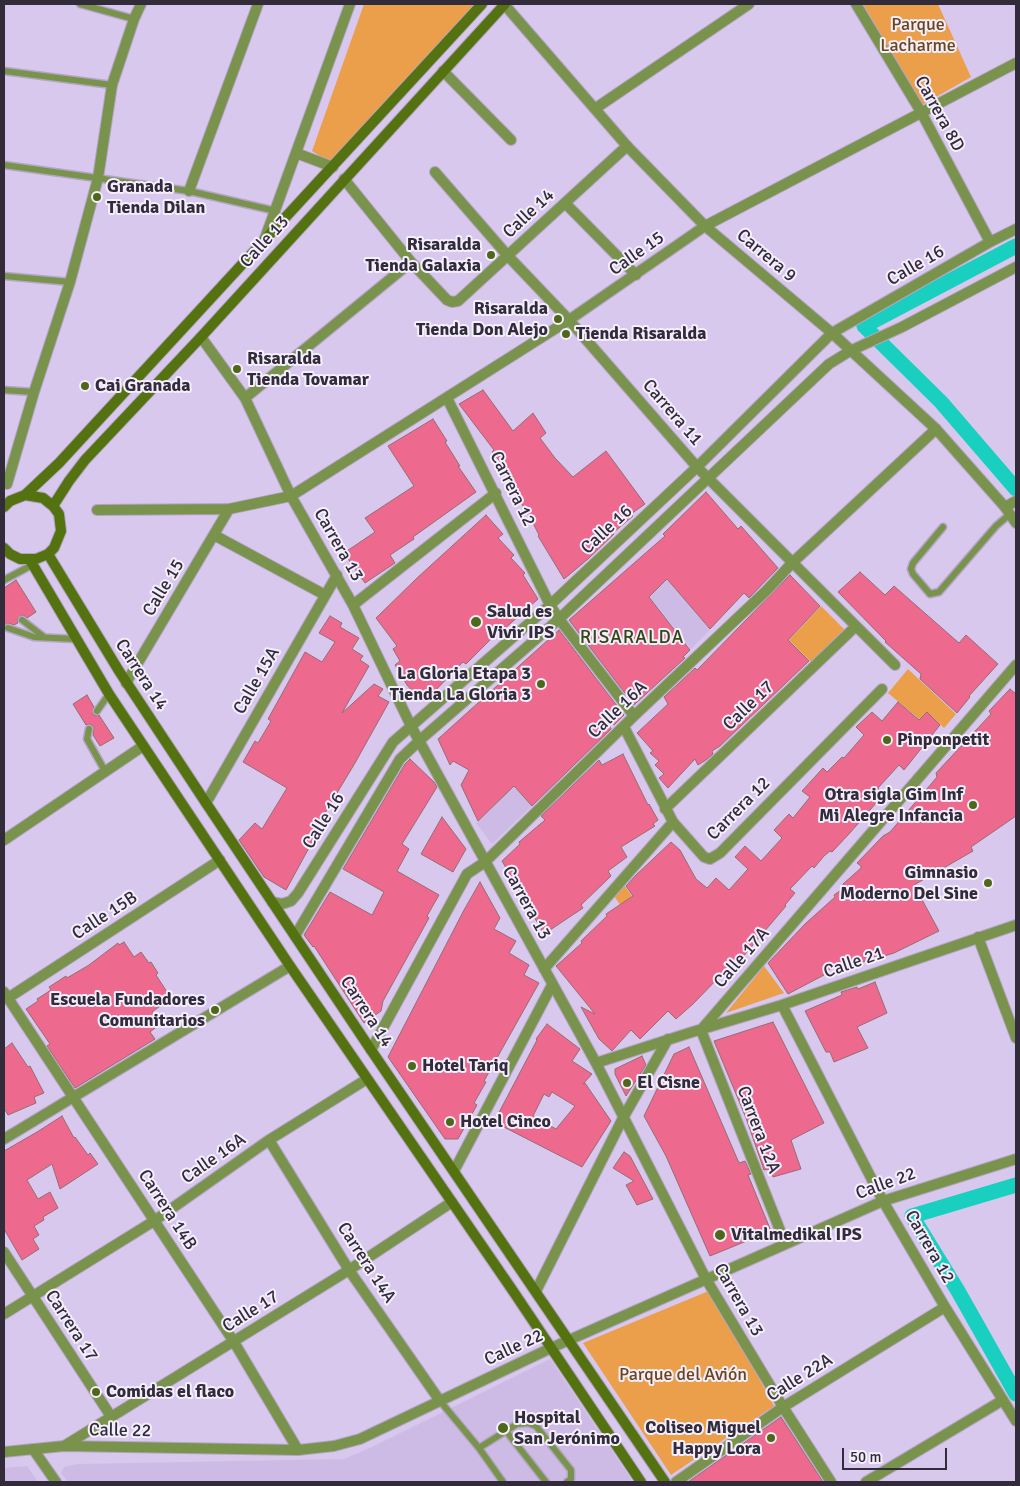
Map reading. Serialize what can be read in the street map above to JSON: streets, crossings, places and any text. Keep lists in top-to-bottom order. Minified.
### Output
{"streets":{"main road":["Calle 13","Carrera 14"],"street":["Carrera 8D","Calle 14","Calle 15","Carrera 9","Calle 16","Carrera 11","Carrera 12","Carrera 13","Calle 15A","Calle 17","Calle 16A","Calle 15B","Calle 17A","Calle 21","Carrera 12A","Calle 22","Carrera 14B","Carrera 14A","Carrera 17","Calle 22A"]},"crossings":[["Carrera 8D","Calle 15"],["Carrera 8D","Calle 16"],["Calle 14","Carrera 9"],["Calle 14","Carrera 11"],["Calle 13","Carrera 9"],["Calle 13","Carrera 13"],["Calle 15","Carrera 9"],["Calle 15","Carrera 11"],["Calle 15","Carrera 12"],["Calle 15","Carrera 13"],["Calle 15","Carrera 14"],["Carrera 9","Calle 16"],["Carrera 9","Calle 16A"],["Calle 16","Carrera 11"],["Calle 16","Carrera 12"],["Calle 16","Carrera 13"],["Calle 16","Carrera 14"],["Carrera 11","Calle 17"],["Carrera 11","Calle 16A"],["Carrera 12","Calle 17"],["Carrera 12","Calle 16A"],["Carrera 12","Calle 21"],["Carrera 12","Calle 22"],["Carrera 12","Calle 22A"],["Carrera 13","Calle 15A"],["Carrera 13","Calle 16A"],["Carrera 13","Calle 22"],["Carrera 13","Calle 22A"],["Carrera 14","Calle 15A"],["Carrera 14","Calle 17"],["Carrera 14","Calle 16A"],["Carrera 14","Calle 15B"],["Carrera 14","Calle 22"],["Calle 17","Calle 22"],["Calle 17","Carrera 14B"],["Calle 17","Carrera 14A"],["Calle 17","Carrera 17"],["Calle 16A","Carrera 14B"],["Calle 16A","Carrera 14A"],["Calle 16A","Carrera 17"],["Calle 15B","Carrera 14B"],["Calle 17A","Calle 21"],["Calle 17A","Carrera 12A"],["Calle 21","Carrera 12A"],["Carrera 12A","Calle 22"],["Calle 22","Carrera 14B"],["Calle 22","Carrera 14A"]],"districts":["RISARALDA"],"parks":["Parque Lacharme","Parque del Avión"],"places":["Granada Tienda Dilan","Risaralda Tienda Galaxia","Risaralda Tienda Don Alejo","Tienda Risaralda","Risaralda Tienda Tovamar","Cai Granada","Salud es Vivir IPS","La Gloria Etapa 3 Tienda La Gloria 3","Pinponpetit","Otra sigla Gim Inf Mi Alegre Infancia","Gimnasio Moderno Del Sine","Escuela Fundadores Comunitarios","Hotel Tariq","El Cisne","Hotel Cinco","Vitalmedikal IPS","Comidas el flaco","Hospital San Jerónimo","Coliseo Miguel Happy Lora"],"scale_bar":"50 m"}
